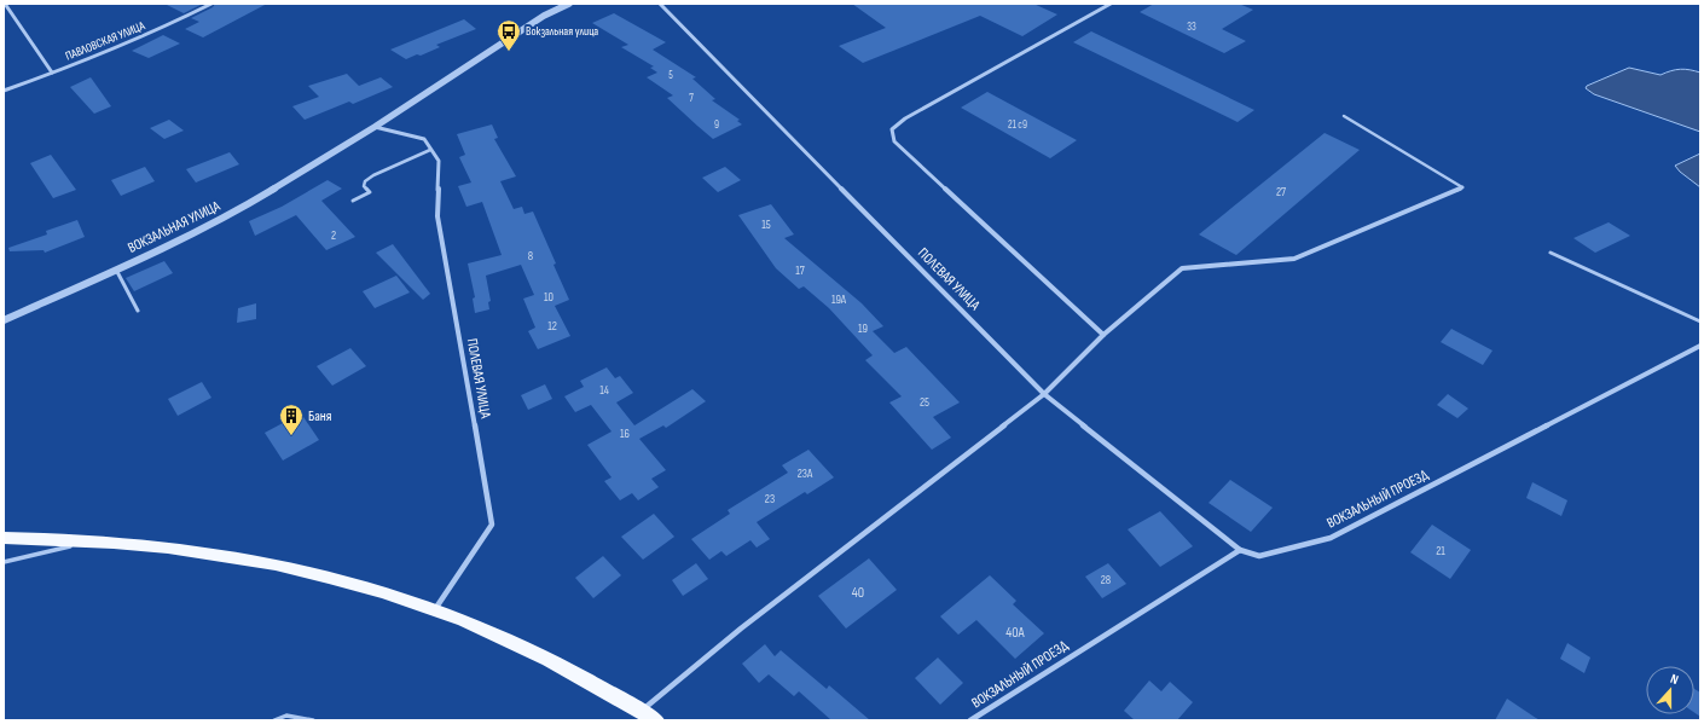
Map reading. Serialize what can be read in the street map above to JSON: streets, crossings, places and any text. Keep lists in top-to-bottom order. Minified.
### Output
{"streets":{"street":["ПАВЛОВСКАЯ УЛИЦА","ВОКЗАЛЬНАЯ УЛИЦА","ПОЛЕВАЯ УЛИЦА","ВОКЗАЛЬНЫЙ ПРОЕЗД"]},"crossings":[["ВОКЗАЛЬНАЯ УЛИЦА","ПОЛЕВАЯ УЛИЦА"],["ПОЛЕВАЯ УЛИЦА","ВОКЗАЛЬНЫЙ ПРОЕЗД"]],"places":{"bus stop":["Вокзальная улица"],"building":["Баня"]},"house_numbers":["33","5","7","9","21 с9","27","15","2","8","17","10","19А","12","19","14","25","16","23А","23","21","28","40","40А"],"north":"top"}
